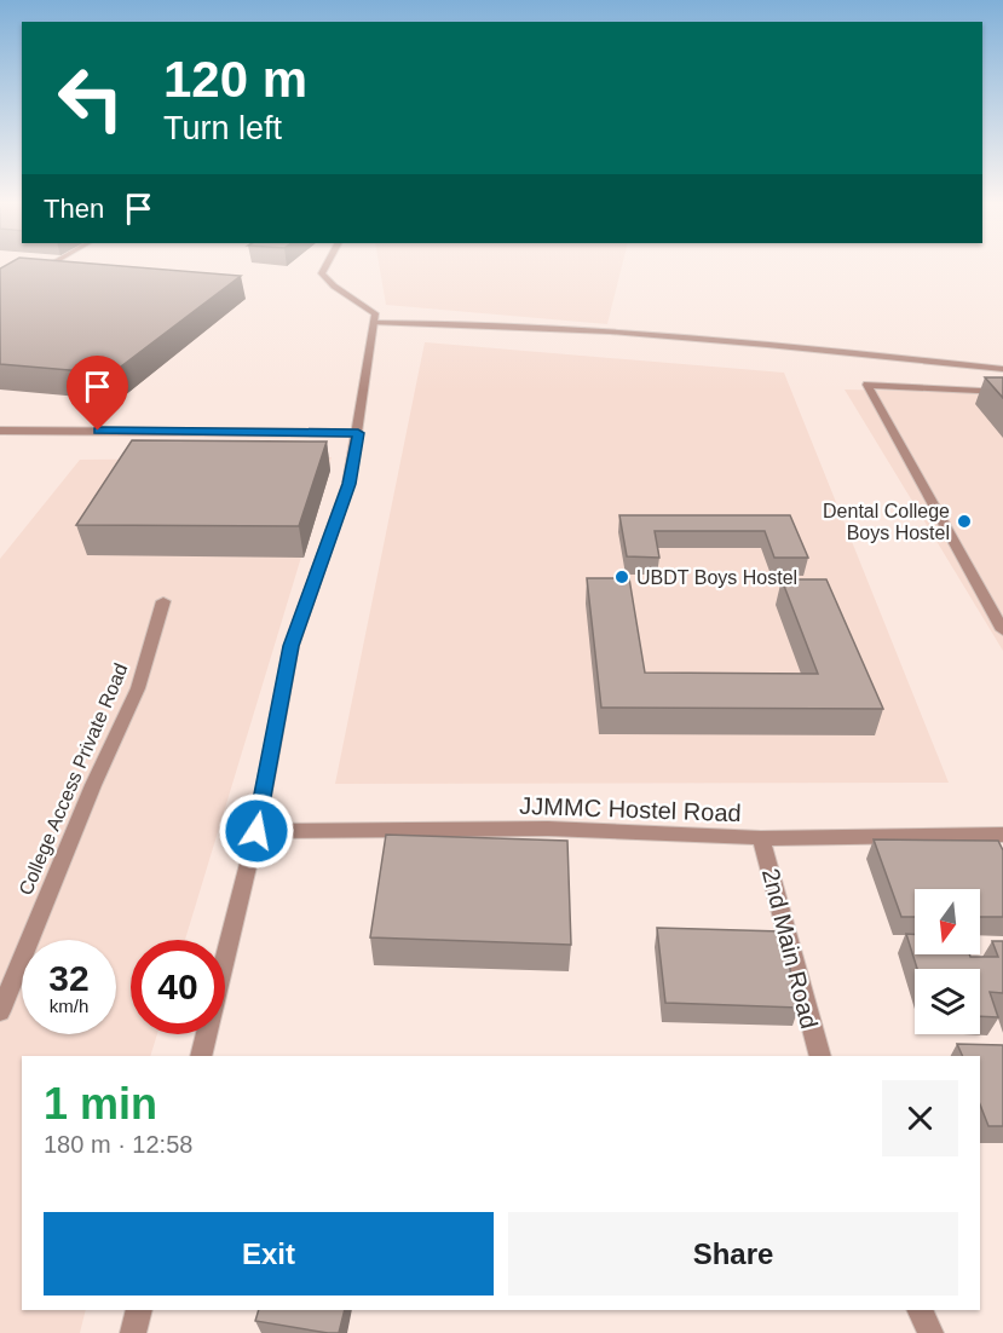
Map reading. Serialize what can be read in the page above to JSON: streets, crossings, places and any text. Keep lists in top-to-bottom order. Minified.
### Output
{"streets":{"street":["College Access Private Road","JJMMC Hostel Road","2nd Main Road"]},"crossings":[["JJMMC Hostel Road","2nd Main Road"]],"places":["Dental College Boys Hostel","UBDT Boys Hostel"],"north":"bottom","page":{"turn":["120 m","Turn left"],"then":"Then","speed":"32 km/h","limit":"40","heading":["1 min","180 m · 12:58"],"buttons":["Exit","Share"]}}
